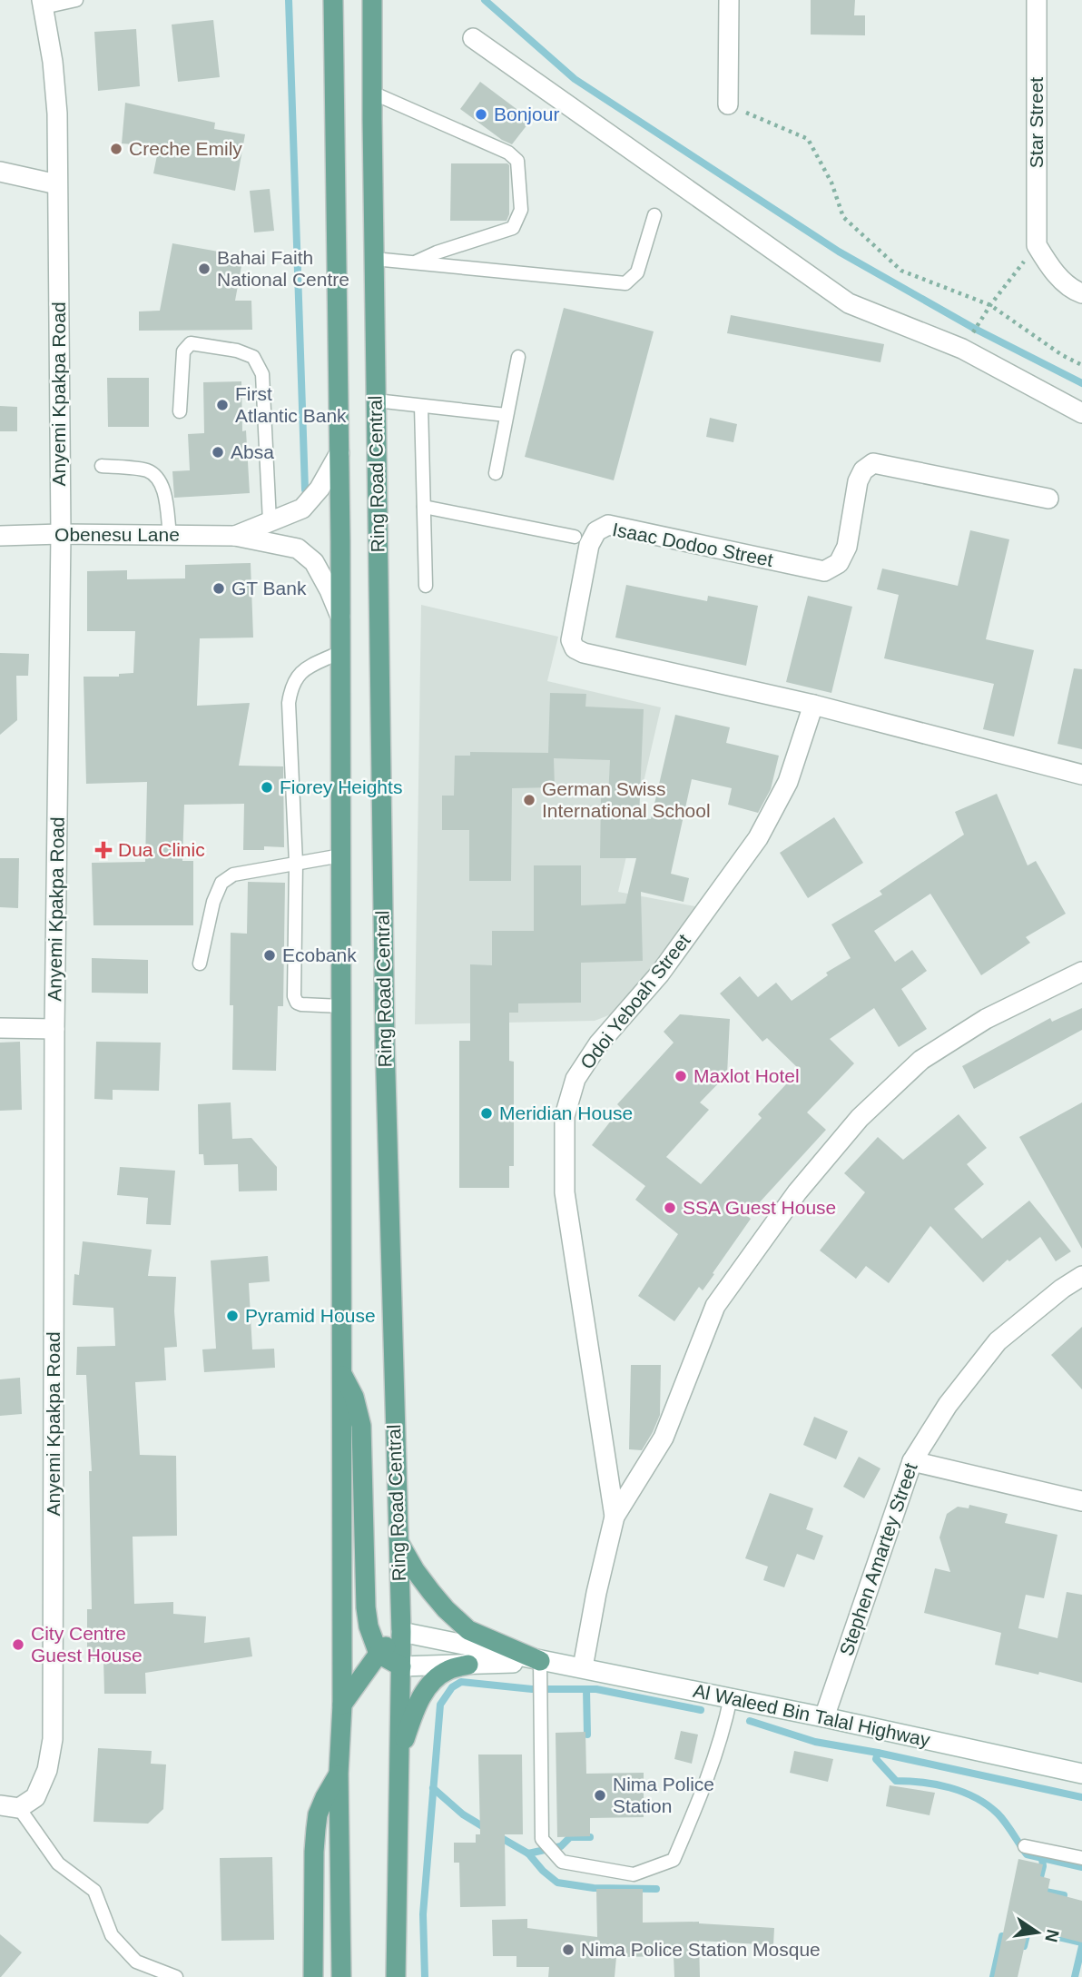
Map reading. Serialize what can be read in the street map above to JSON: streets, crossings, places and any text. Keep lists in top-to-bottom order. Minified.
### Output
{"streets":{"main road":["Ring Road Central"],"street":["Star Street","Anyemi Kpakpa Road","Obenesu Lane","Isaac Dodoo Street","Odoi Yeboah Street","Stephen Amartey Street","Al Waleed Bin Talal Highway"]},"crossings":[["Anyemi Kpakpa Road","Obenesu Lane"],["Ring Road Central","Obenesu Lane"],["Ring Road Central","Al Waleed Bin Talal Highway"],["Isaac Dodoo Street","Odoi Yeboah Street"],["Stephen Amartey Street","Al Waleed Bin Talal Highway"]],"places":{"other":["Bonjour","Creche Emily","Bahai Faith National Centre","First Atlantic Bank","Absa","GT Bank","Fiorey Heights","German Swiss International School","Ecobank","Maxlot Hotel","Meridian House","SSA Guest House","Pyramid House","City Centre Guest House","Nima Police Station","Nima Police Station Mosque"],"health":["Dua Clinic"]},"north":"right"}
